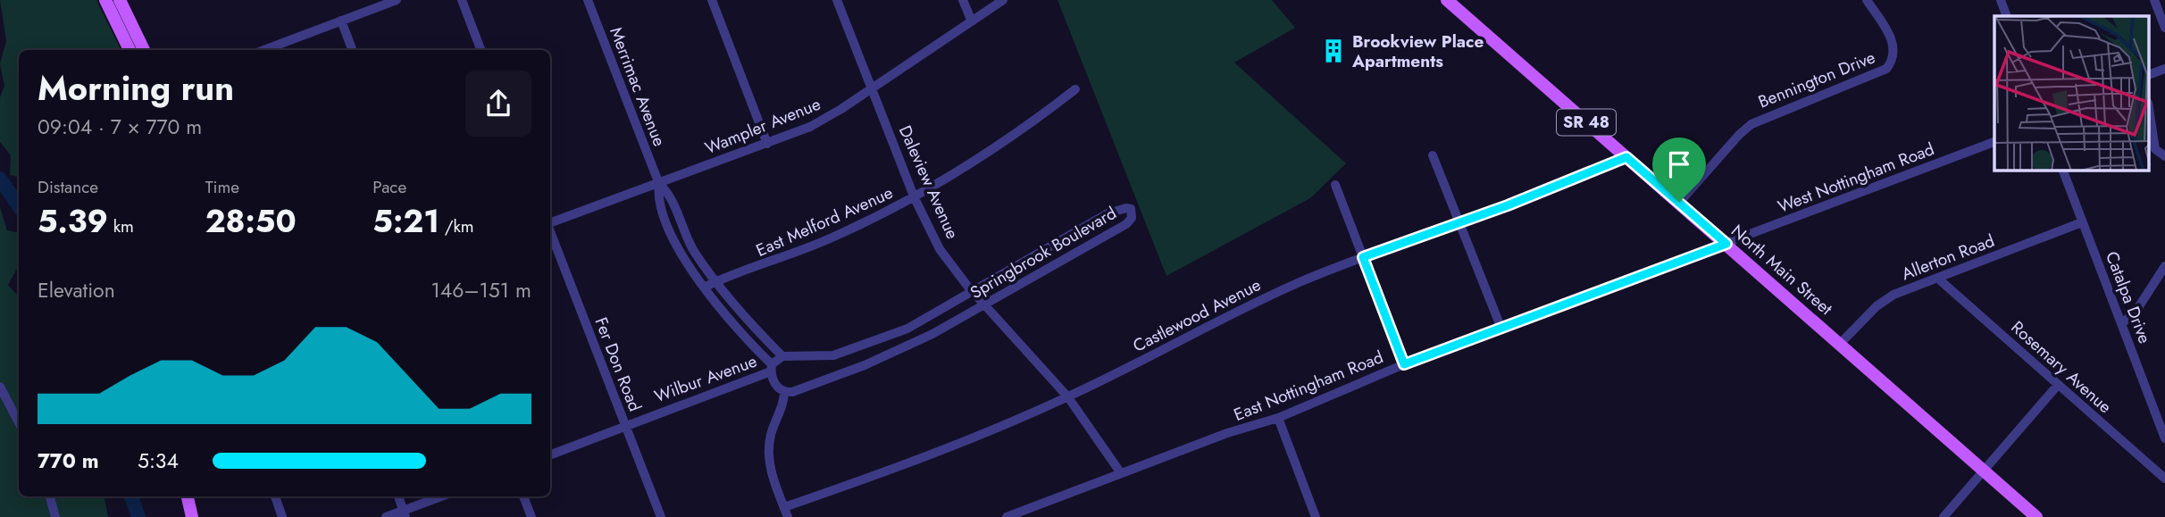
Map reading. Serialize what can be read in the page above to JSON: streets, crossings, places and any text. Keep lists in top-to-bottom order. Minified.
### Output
{"streets":{"main road":["SR 48","North Main Street"],"street":["Bennington Drive","Merrimac Avenue","Wampler Avenue","West Nottingham Road","Daleview Avenue","East Melford Avenue","Springbrook Boulevard","Allerton Road","Catalpa Drive","Castlewood Avenue","Fer Don Road","Rosemary Avenue","Wilbur Avenue","East Nottingham Road"]},"crossings":[["Bennington Drive","North Main Street"],["Merrimac Avenue","Wampler Avenue"],["Merrimac Avenue","East Melford Avenue"],["Merrimac Avenue","Springbrook Boulevard"],["Merrimac Avenue","Wilbur Avenue"],["Wampler Avenue","Daleview Avenue"],["West Nottingham Road","North Main Street"],["West Nottingham Road","East Nottingham Road"],["Daleview Avenue","East Melford Avenue"],["Daleview Avenue","Springbrook Boulevard"],["Daleview Avenue","Castlewood Avenue"],["Daleview Avenue","East Nottingham Road"],["Allerton Road","North Main Street"],["Allerton Road","Catalpa Drive"],["Allerton Road","Rosemary Avenue"],["North Main Street","Castlewood Avenue"],["North Main Street","East Nottingham Road"],["Fer Don Road","Wilbur Avenue"]],"places":{"building":["Brookview Place Apartments"]},"page":{"heading":["Morning run","09:04 · 7 × 770 m"],"stats":[["Distance","5.39 km"],["Time","28:50"],["Pace","5:21 /km"]],"chart":["Elevation","146–151 m"],"list":[{"name":"770 m","note":"5:34"}]}}
